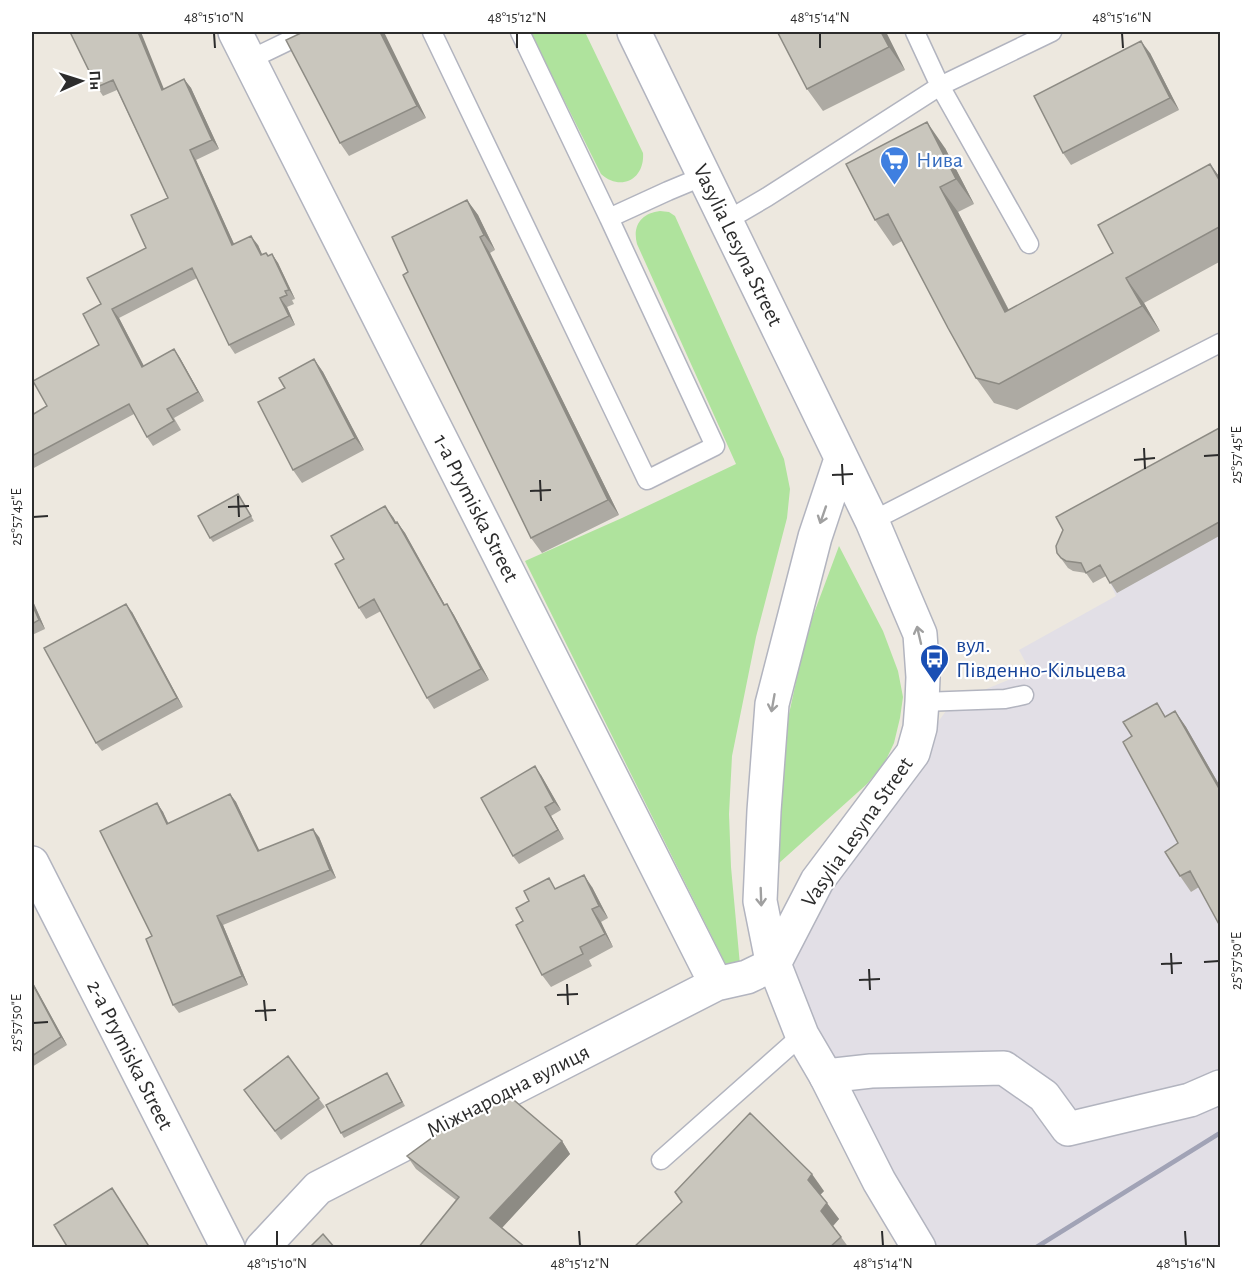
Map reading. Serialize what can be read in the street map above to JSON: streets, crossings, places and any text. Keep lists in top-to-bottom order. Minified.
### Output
{"streets":{"street":["Vasylia Lesyna Street","1-a Prymiska Street","2-a Prymiska Street","Міжнародна вулиця"]},"crossings":[["Vasylia Lesyna Street","Міжнародна вулиця"],["1-a Prymiska Street","Міжнародна вулиця"]],"places":{"supermarket":["Нива"],"bus stop":["вул. Південно-Кільцева"]},"north":"right","coordinates":["48°15'10\"N","48°15'12\"N","48°15'14\"N","48°15'16\"N","25°57'45\"E","25°57'50\"E"]}
